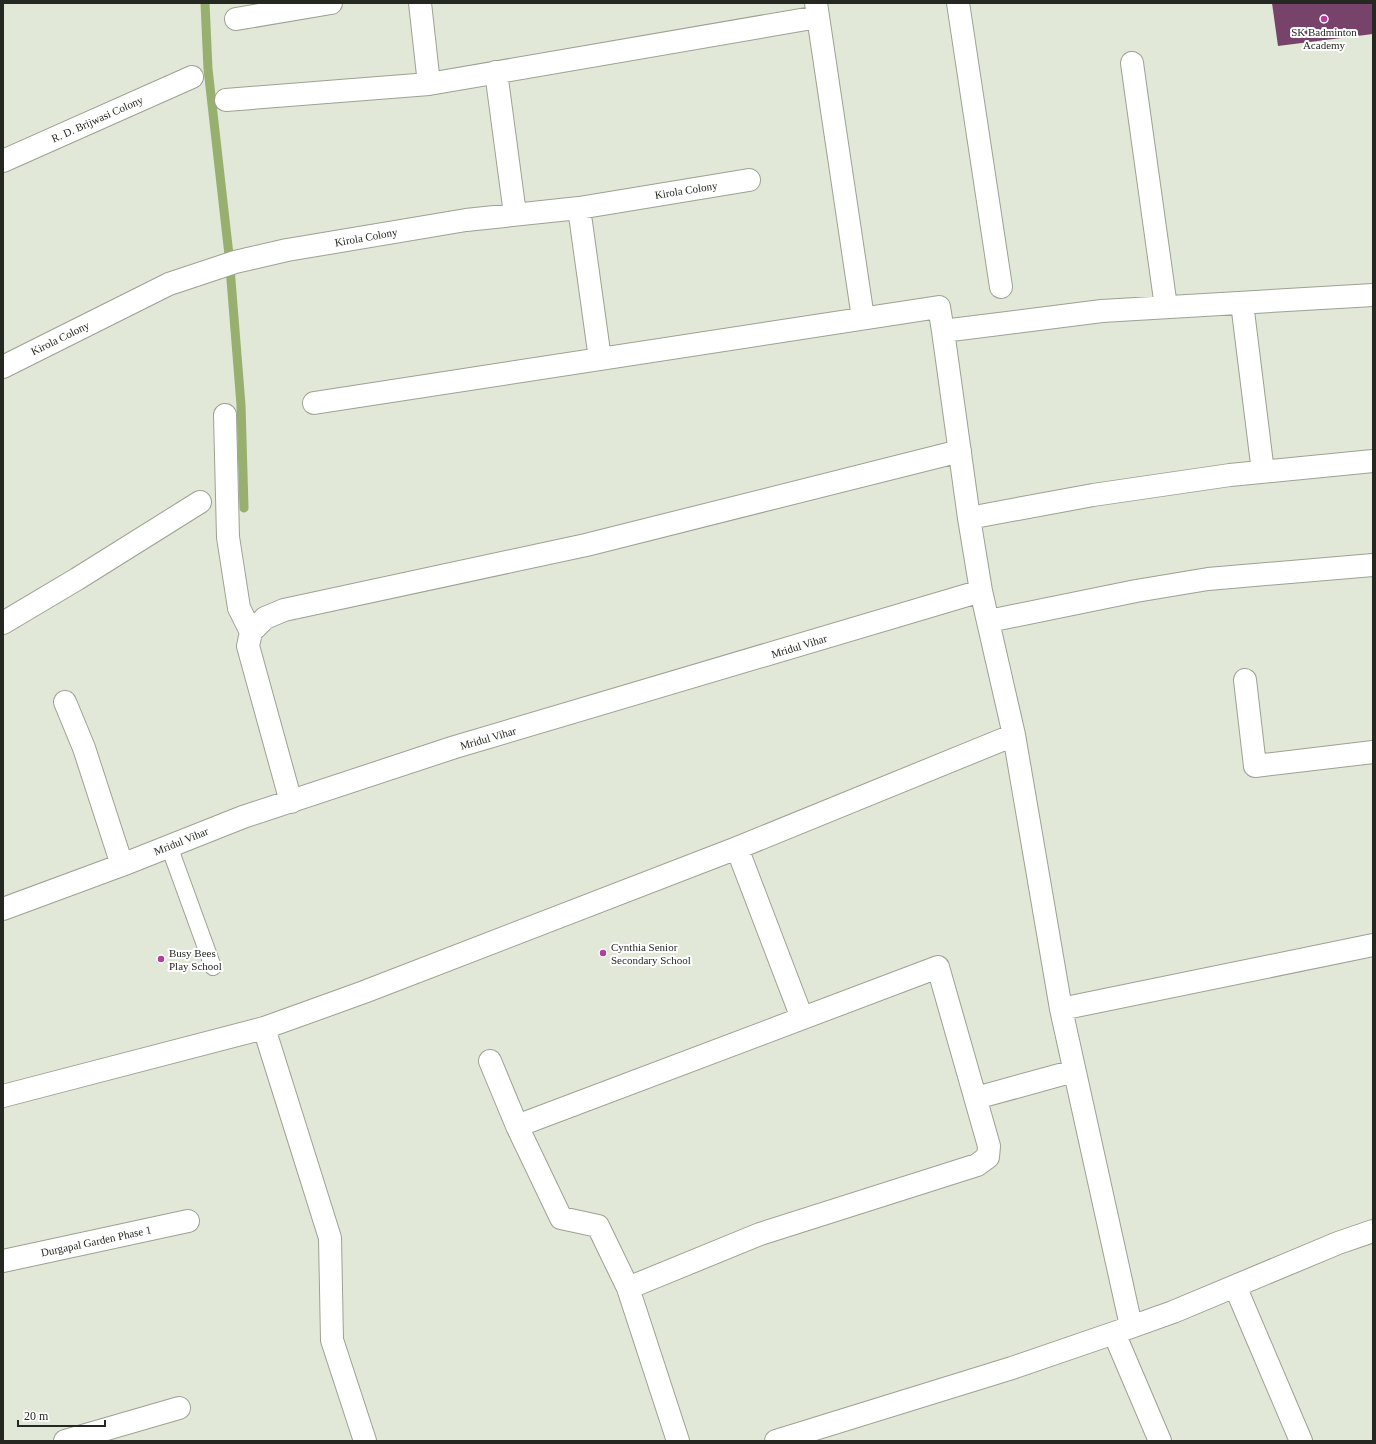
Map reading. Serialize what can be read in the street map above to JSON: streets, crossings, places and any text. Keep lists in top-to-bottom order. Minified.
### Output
{"streets":{"street":["R. D. Brijwasi Colony","Kirola Colony","Mridul Vihar","Durgapal Garden Phase 1"]},"places":["SK Badminton Academy","Cynthia Senior Secondary School","Busy Bees Play School"],"scale_bar":"20 m"}
